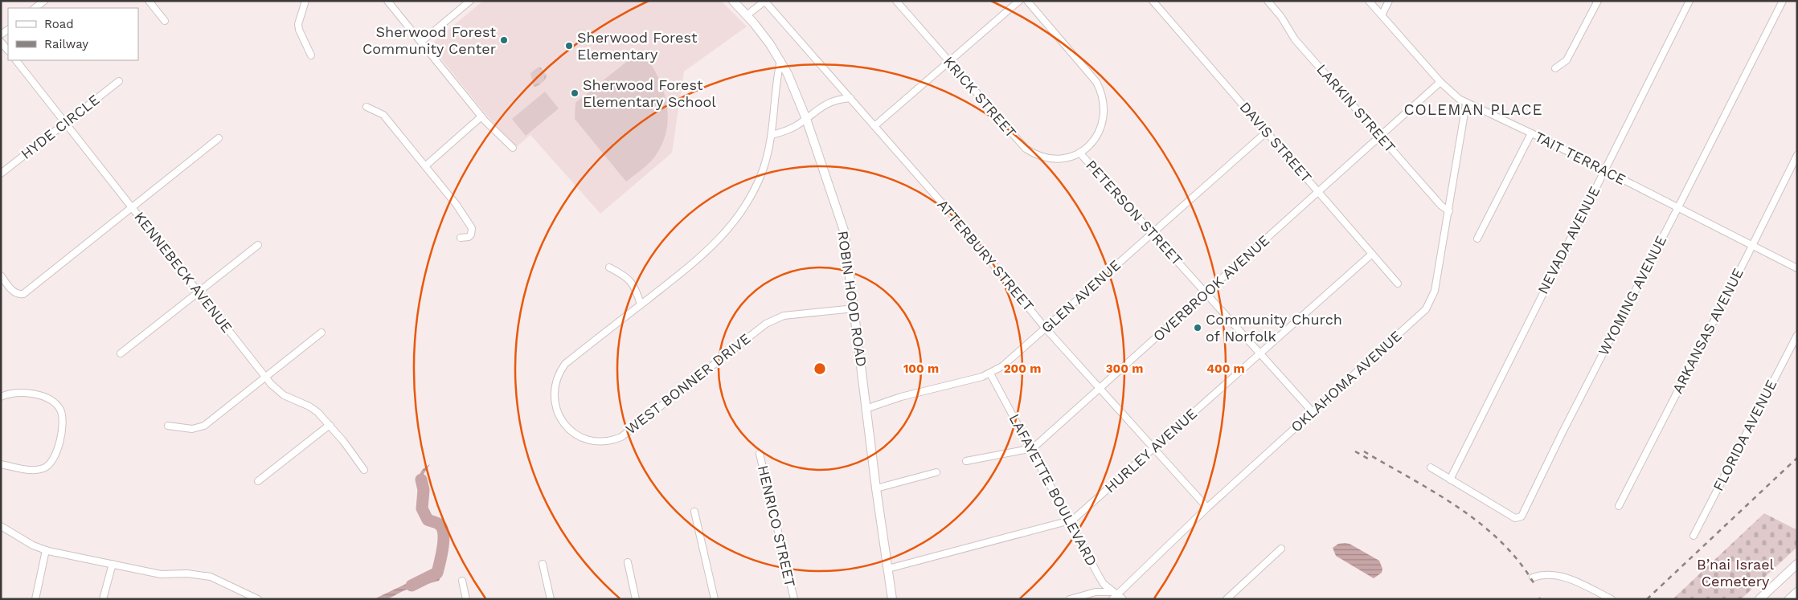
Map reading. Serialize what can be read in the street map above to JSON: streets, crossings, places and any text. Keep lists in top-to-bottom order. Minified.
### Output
{"streets":{"street":["KRICK STREET","LARKIN STREET","HYDE CIRCLE","DAVIS STREET","TAIT TERRACE","PETERSON STREET","NEVADA AVENUE","ATTERBURY STREET","KENNEBECK AVENUE","OVERBROOK AVENUE","WYOMING AVENUE","GLEN AVENUE","ROBIN HOOD ROAD","ARKANSAS AVENUE","OKLAHOMA AVENUE","WEST BONNER DRIVE","FLORIDA AVENUE","HURLEY AVENUE","LAFAYETTE BOULEVARD","HENRICO STREET"]},"crossings":[["KRICK STREET","PETERSON STREET"],["LARKIN STREET","OVERBROOK AVENUE"],["LARKIN STREET","OKLAHOMA AVENUE"],["HYDE CIRCLE","KENNEBECK AVENUE"],["DAVIS STREET","OVERBROOK AVENUE"],["DAVIS STREET","GLEN AVENUE"],["DAVIS STREET","HURLEY AVENUE"],["TAIT TERRACE","NEVADA AVENUE"],["TAIT TERRACE","OVERBROOK AVENUE"],["TAIT TERRACE","WYOMING AVENUE"],["TAIT TERRACE","ARKANSAS AVENUE"],["TAIT TERRACE","OKLAHOMA AVENUE"],["PETERSON STREET","OVERBROOK AVENUE"],["PETERSON STREET","GLEN AVENUE"],["PETERSON STREET","OKLAHOMA AVENUE"],["PETERSON STREET","HURLEY AVENUE"],["NEVADA AVENUE","WYOMING AVENUE"],["ATTERBURY STREET","OVERBROOK AVENUE"],["ATTERBURY STREET","GLEN AVENUE"],["ATTERBURY STREET","OKLAHOMA AVENUE"],["ATTERBURY STREET","HURLEY AVENUE"],["OVERBROOK AVENUE","LAFAYETTE BOULEVARD"],["GLEN AVENUE","ROBIN HOOD ROAD"],["GLEN AVENUE","LAFAYETTE BOULEVARD"],["ROBIN HOOD ROAD","WEST BONNER DRIVE"],["ROBIN HOOD ROAD","HURLEY AVENUE"],["OKLAHOMA AVENUE","LAFAYETTE BOULEVARD"],["HURLEY AVENUE","LAFAYETTE BOULEVARD"]],"districts":["COLEMAN PLACE"],"parks":["B’nai Israel Cemetery"],"places":["Sherwood Forest Community Center","Sherwood Forest Elementary","Sherwood Forest Elementary School","Community Church of Norfolk"],"legend":["Road","Railway"],"rings":["100 m","200 m","300 m","400 m"]}
